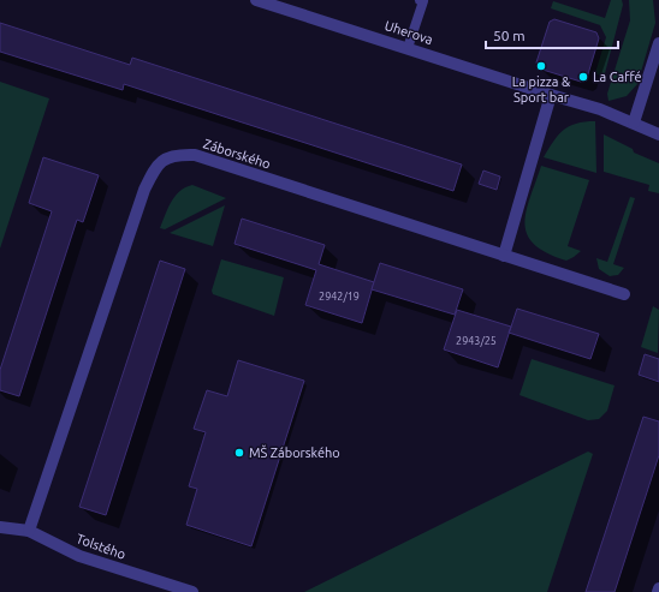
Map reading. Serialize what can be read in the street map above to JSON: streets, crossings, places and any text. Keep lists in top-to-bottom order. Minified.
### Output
{"streets":{"street":["Uherova","Záborského","Tolstého"]},"crossings":[["Záborského","Tolstého"]],"places":["La pizza & Sport bar","La Caffé","MŠ Záborského"],"house_numbers":["2942/19","2943/25"],"scale_bar":"50 m"}
